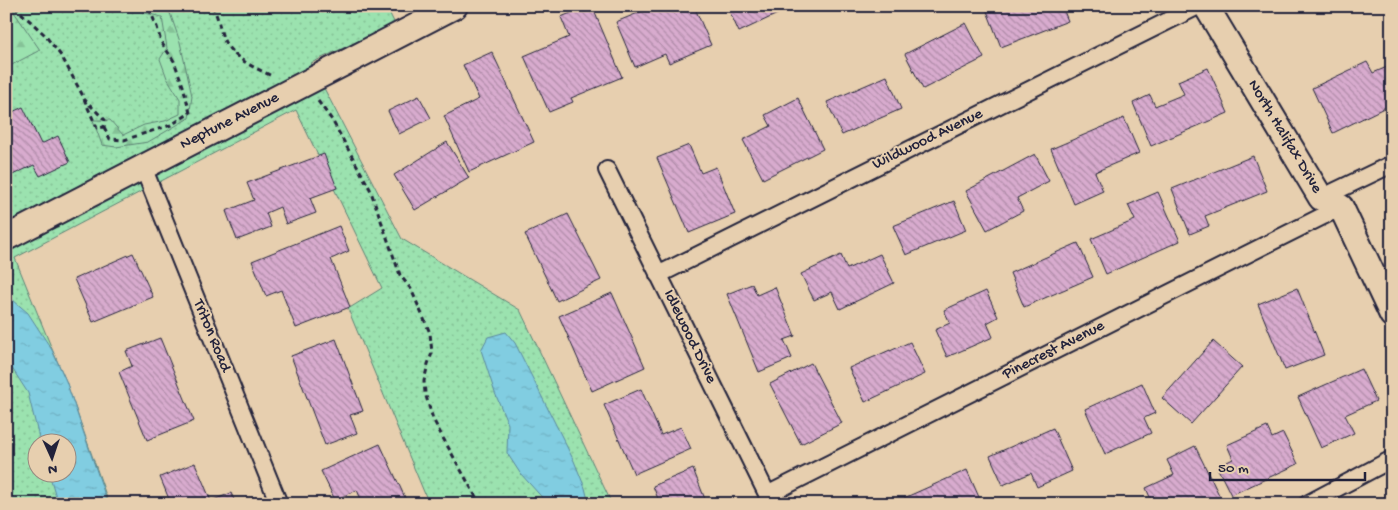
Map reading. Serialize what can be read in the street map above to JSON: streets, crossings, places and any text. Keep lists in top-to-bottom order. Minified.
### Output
{"streets":{"street":["Neptune Avenue","North Halifax Drive","Wildwood Avenue","Triton Road","Idlewood Drive","Pinecrest Avenue"]},"crossings":[["Neptune Avenue","Triton Road"],["North Halifax Drive","Pinecrest Avenue"],["Wildwood Avenue","Idlewood Drive"],["Idlewood Drive","Pinecrest Avenue"]],"scale_bar":"50 m","north":"bottom"}
